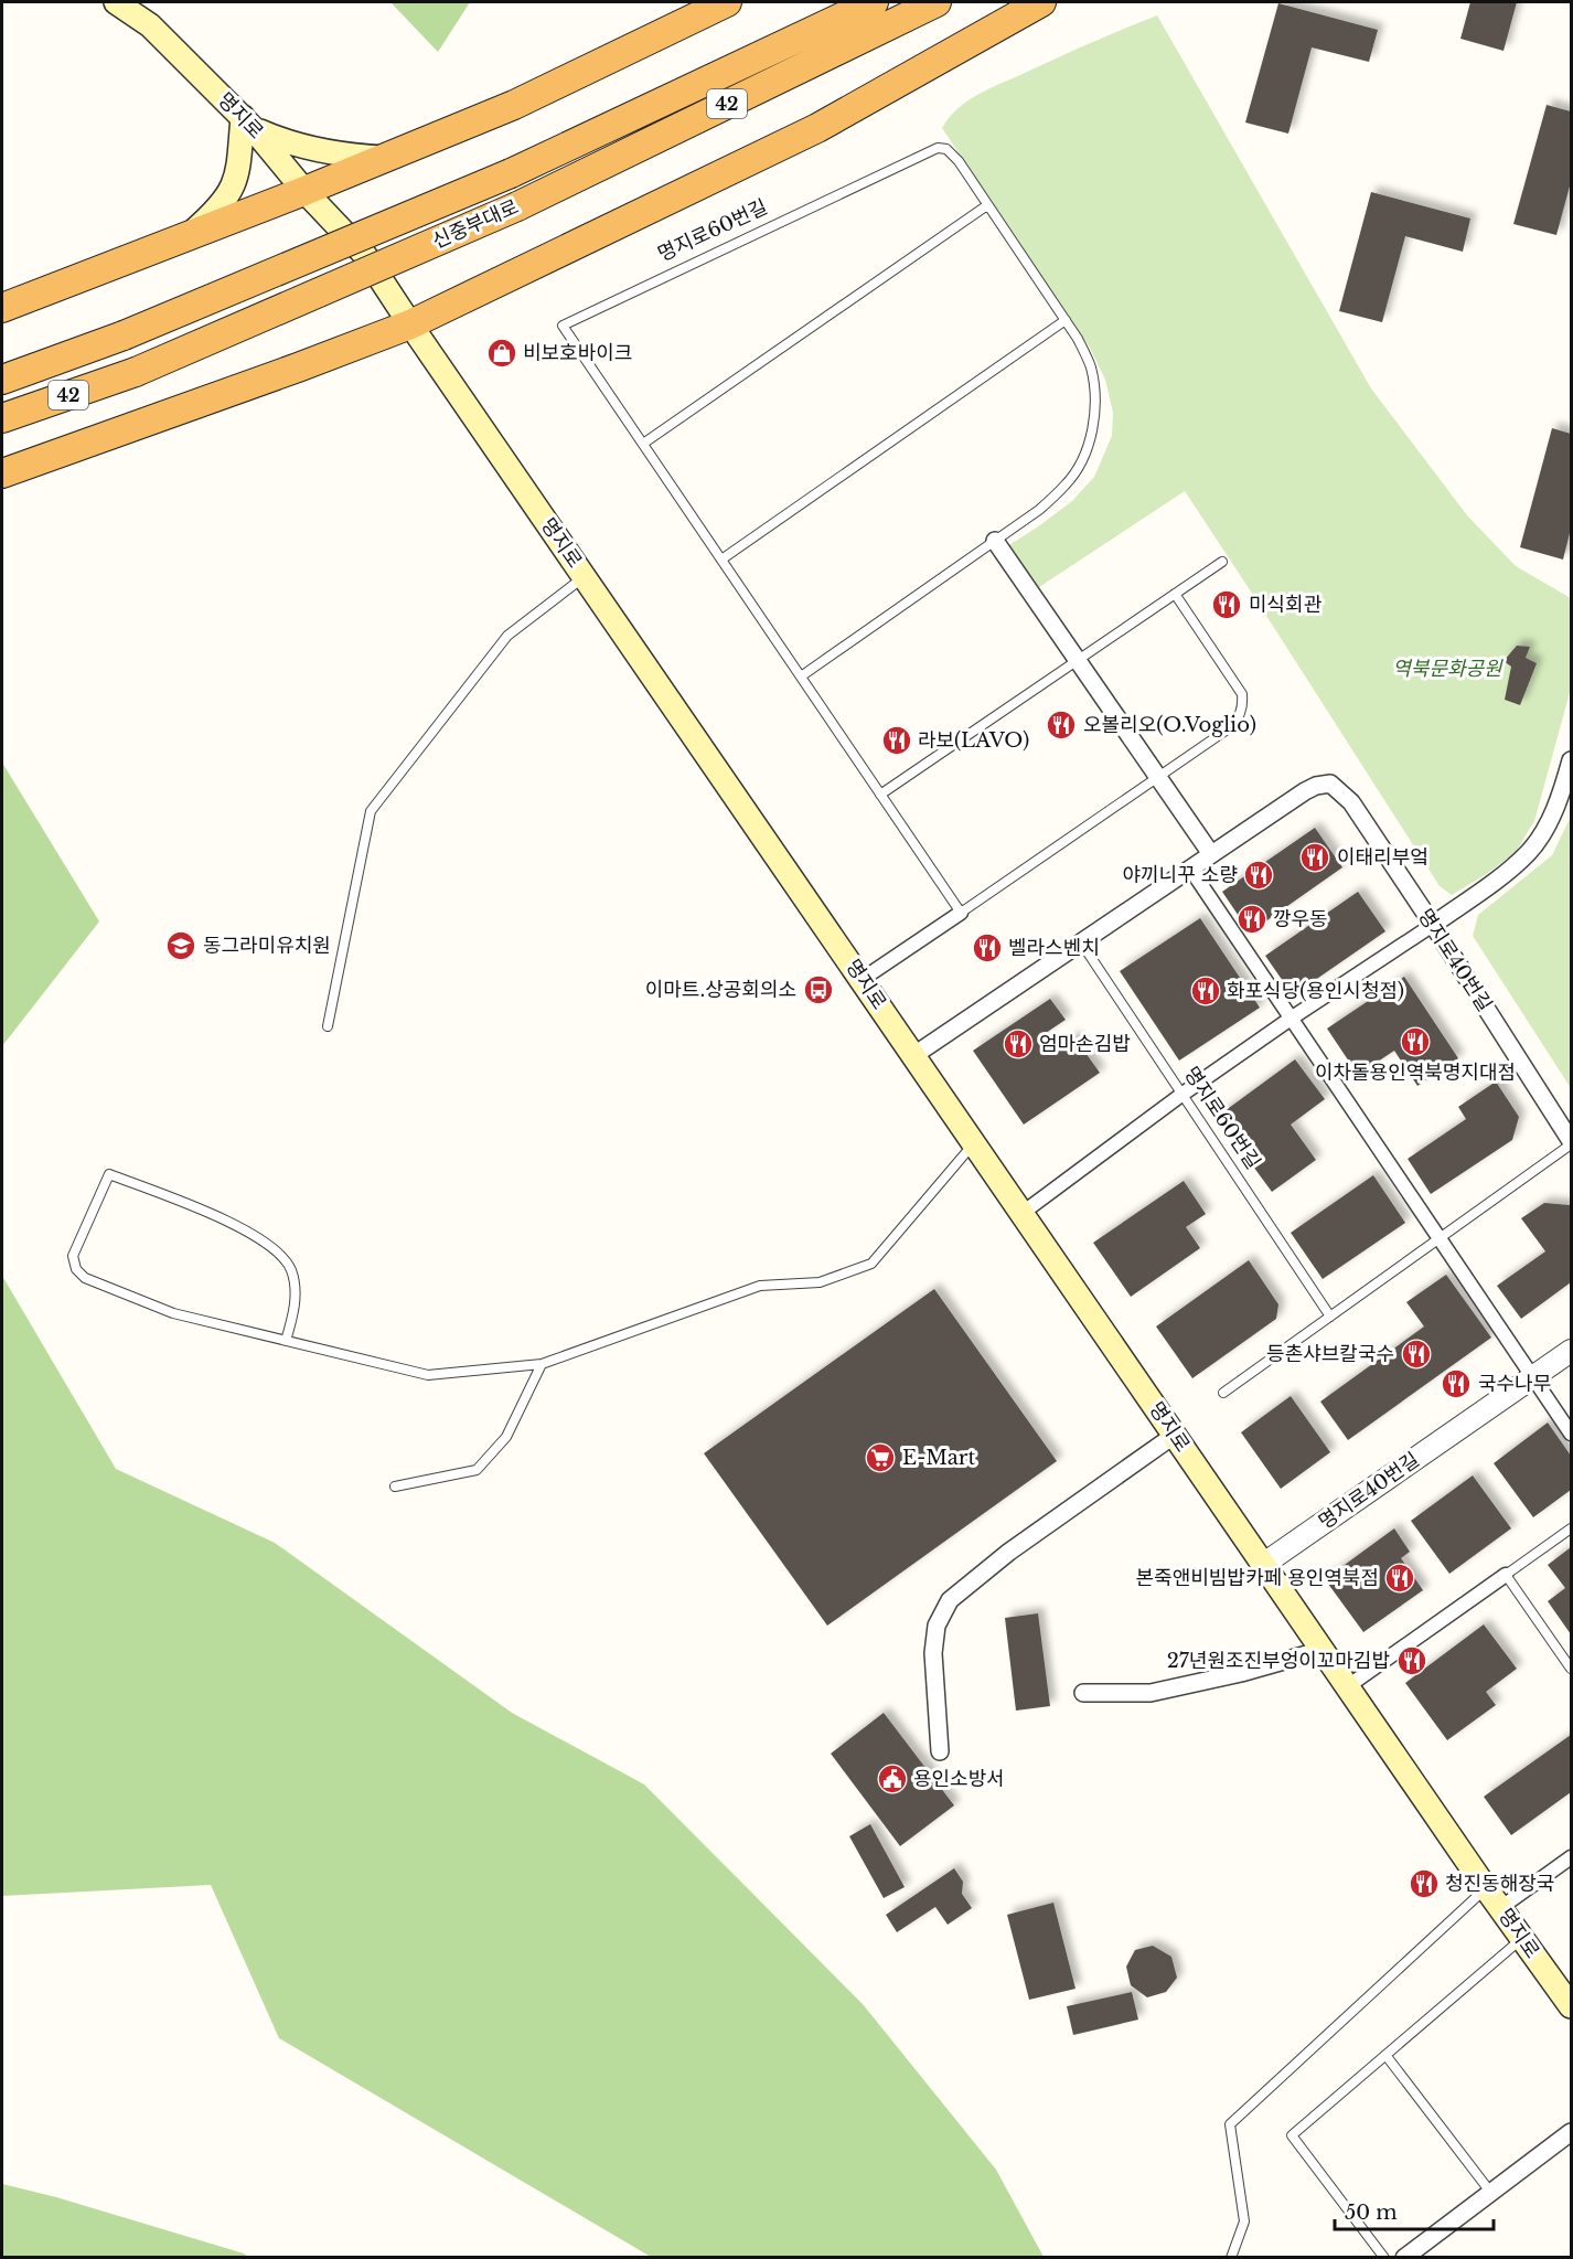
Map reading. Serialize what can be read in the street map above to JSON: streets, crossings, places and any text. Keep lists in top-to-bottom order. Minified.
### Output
{"streets":{"highway":["42","신중부대로"],"main road":["명지로"],"street":["명지로40번길"],"lane":["명지로60번길"]},"crossings":[["명지로","명지로40번길"]],"parks":["역북문화공원"],"places":{"shop":["비보호바이크"],"restaurant":["미식회관","오볼리오(O.Voglio)","라보(LAVO)","이태리부엌","야끼니꾸 소량","깡우동","벨라스벤치","화포식당(용인시청점)","이차돌용인역북명지대점","엄마손김밥","등촌샤브칼국수","국수나무","본죽앤비빔밥카페 용인역북점","27년원조진부엉이꼬마김밥","청진동해장국"],"school or university":["동그라미유치원"],"bus stop":["이마트.상공회의소"],"supermarket":["E-Mart"],"public building":["용인소방서"]},"scale_bar":"50 m"}
